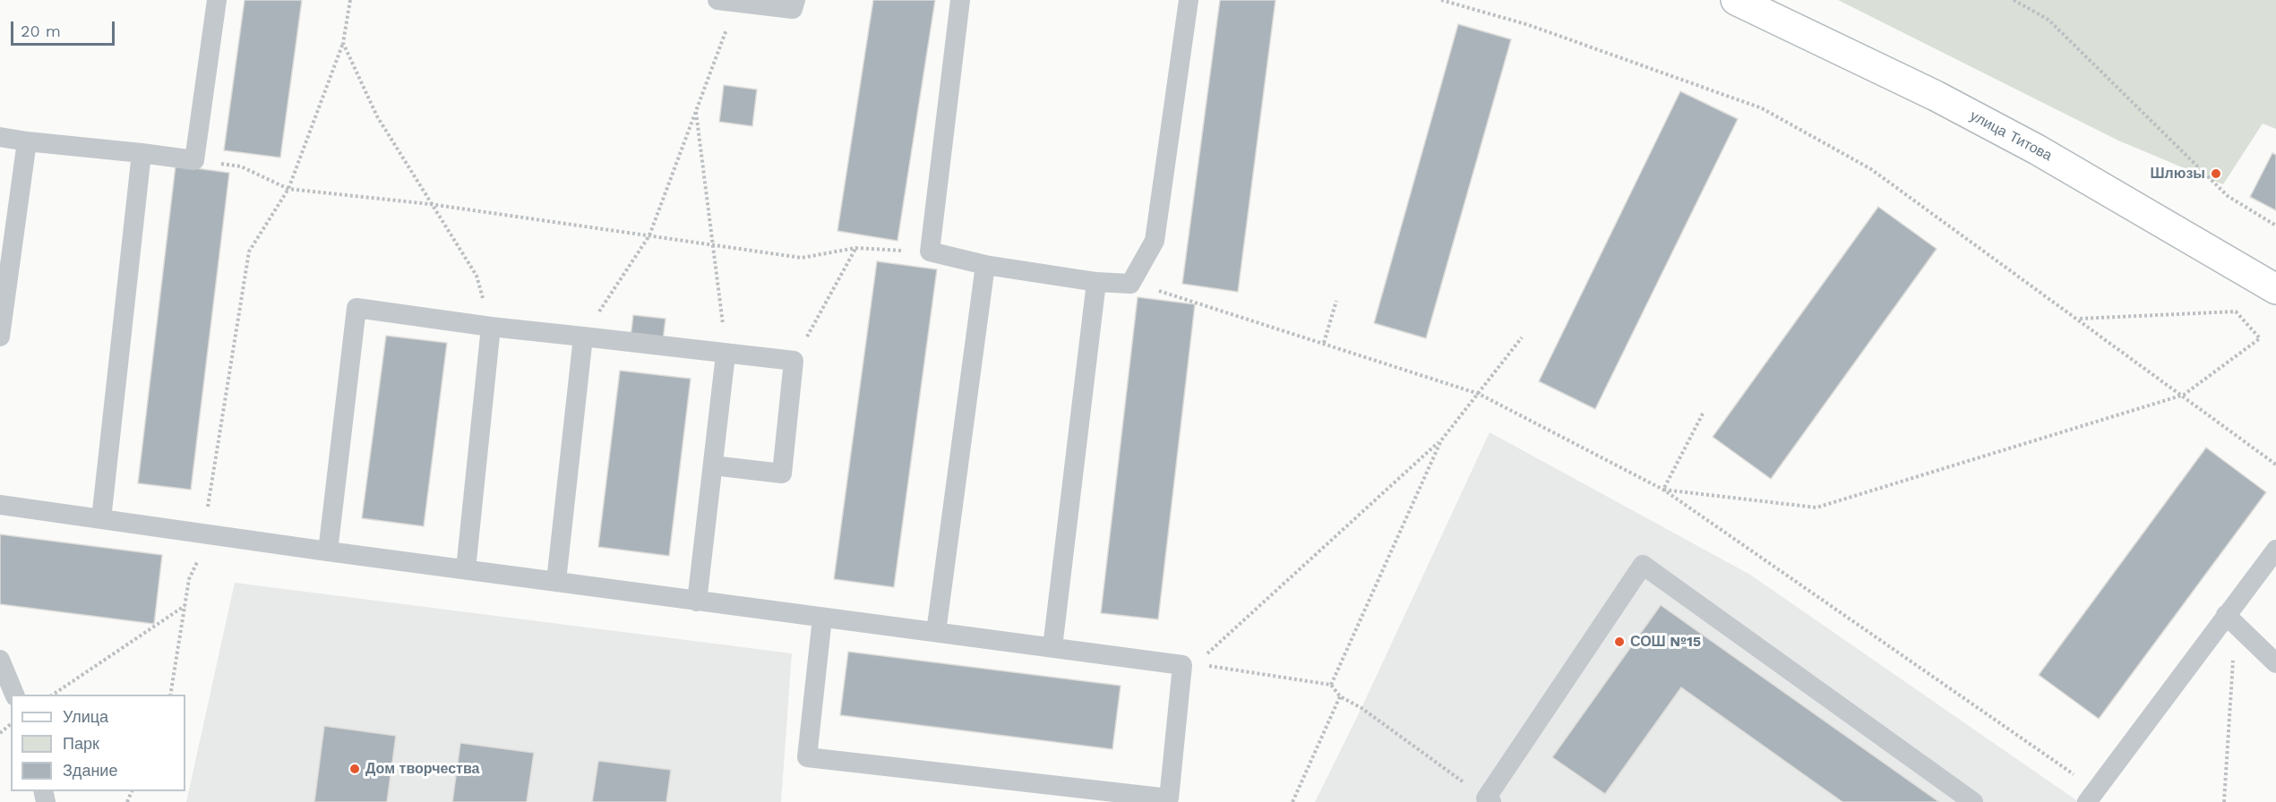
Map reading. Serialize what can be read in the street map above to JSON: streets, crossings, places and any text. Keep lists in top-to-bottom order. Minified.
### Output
{"streets":{"main road":["улица Титова"]},"places":["Шлюзы","СОШ №15","Дом творчества"],"legend":["Улица","Парк","Здание"],"scale_bar":"20 m"}
